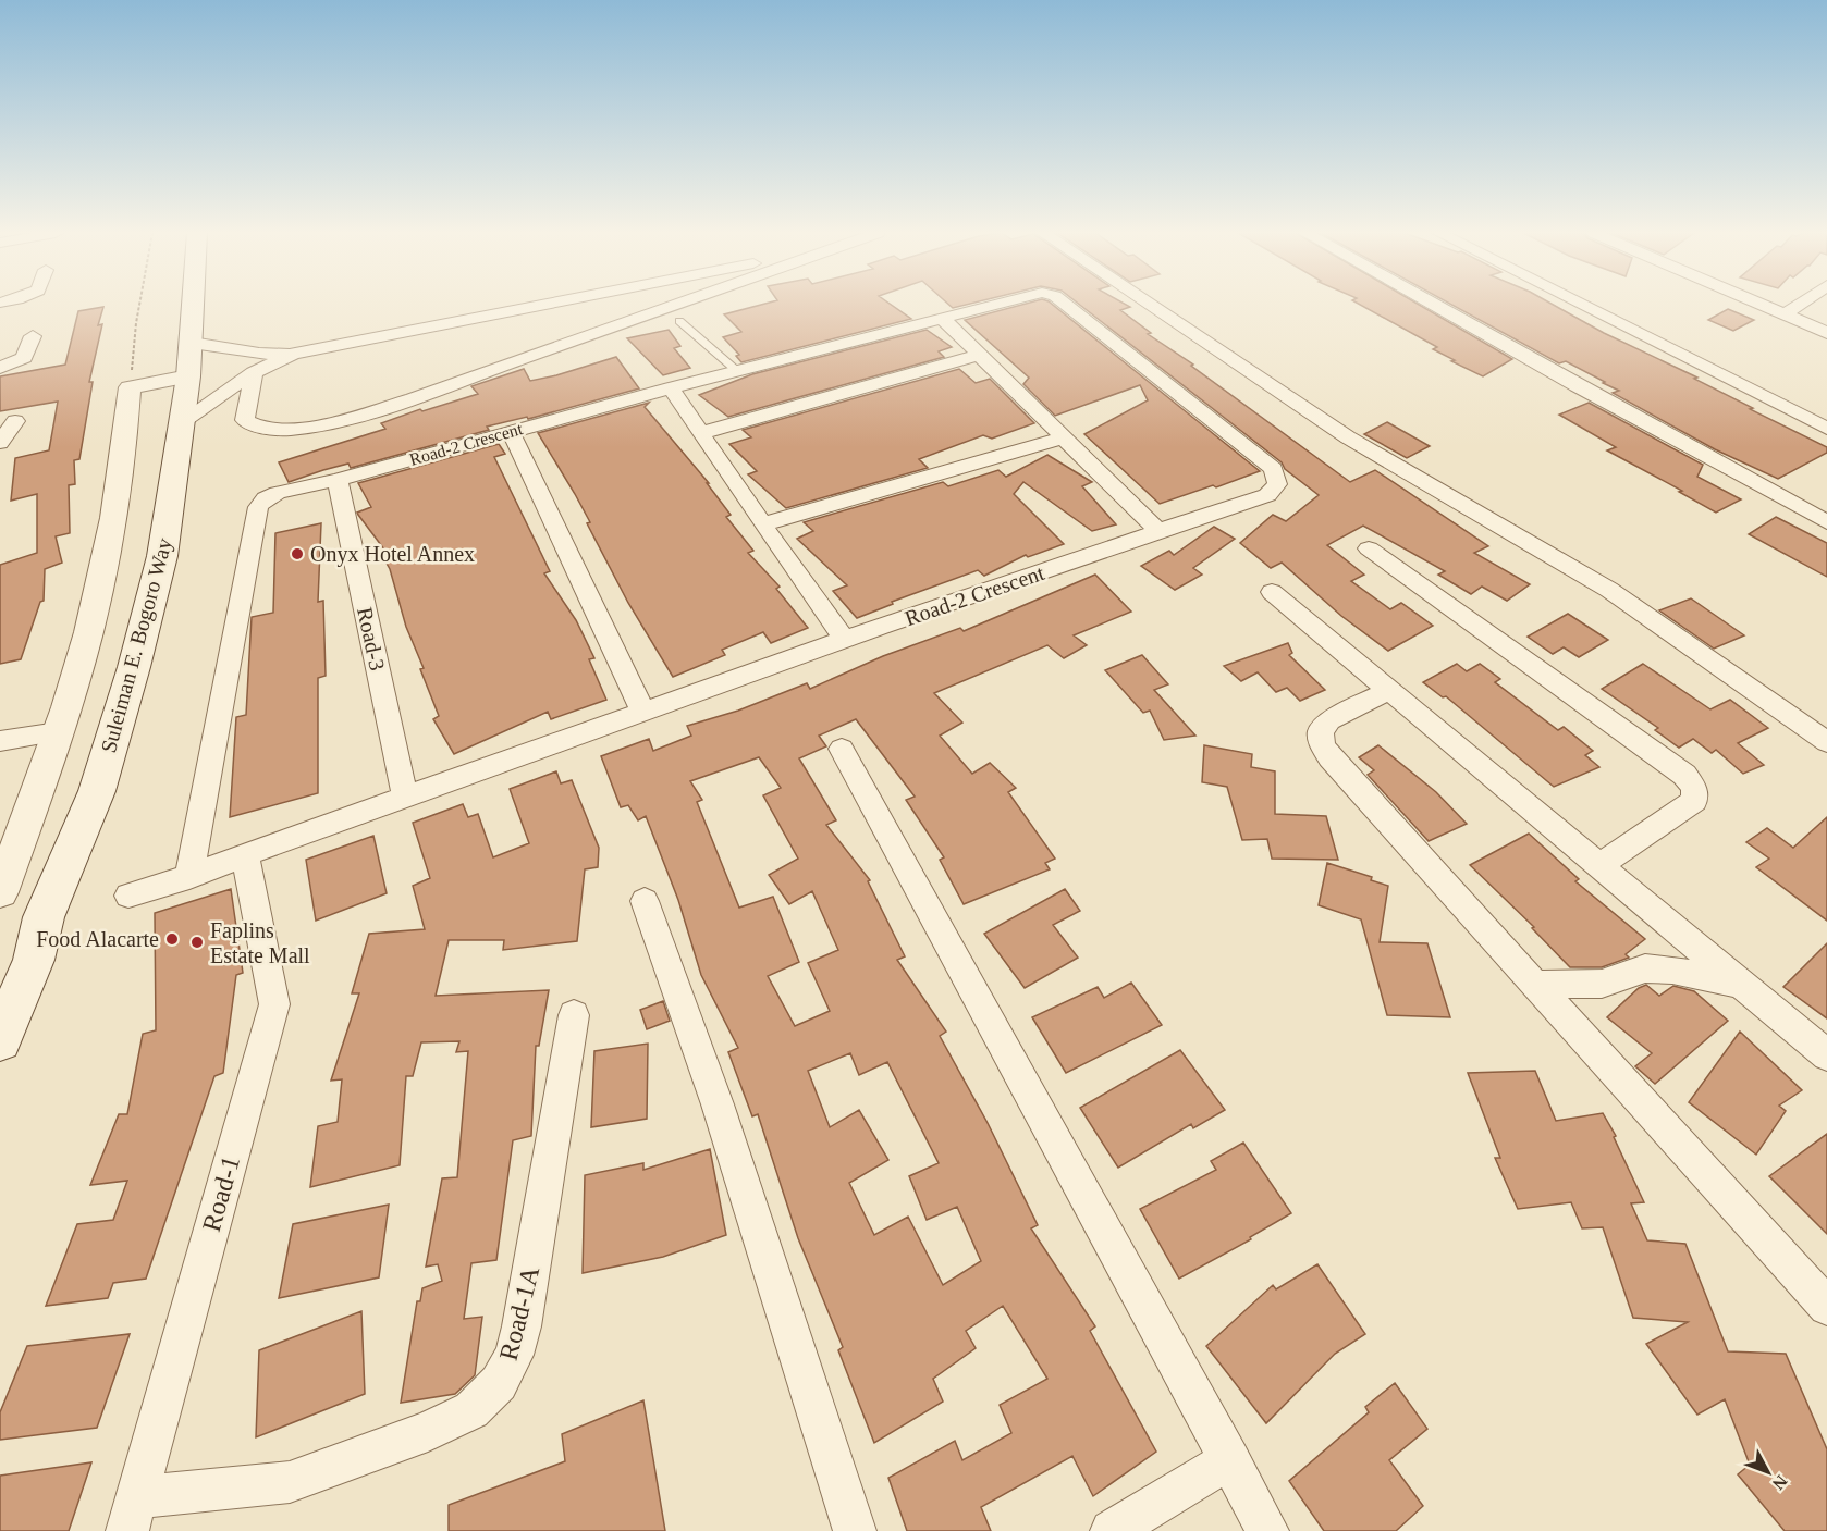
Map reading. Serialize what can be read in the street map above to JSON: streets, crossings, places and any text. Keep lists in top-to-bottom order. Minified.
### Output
{"streets":{"main road":["Suleiman E. Bogoro Way"],"street":["Road-2 Crescent","Road-3","Road-1","Road-1A"]},"crossings":[["Road-2 Crescent","Road-3"],["Road-2 Crescent","Road-1"],["Road-1","Road-1A"]],"places":["Onyx Hotel Annex","Food Alacarte","Faplins Estate Mall"],"north":"bottom right"}
